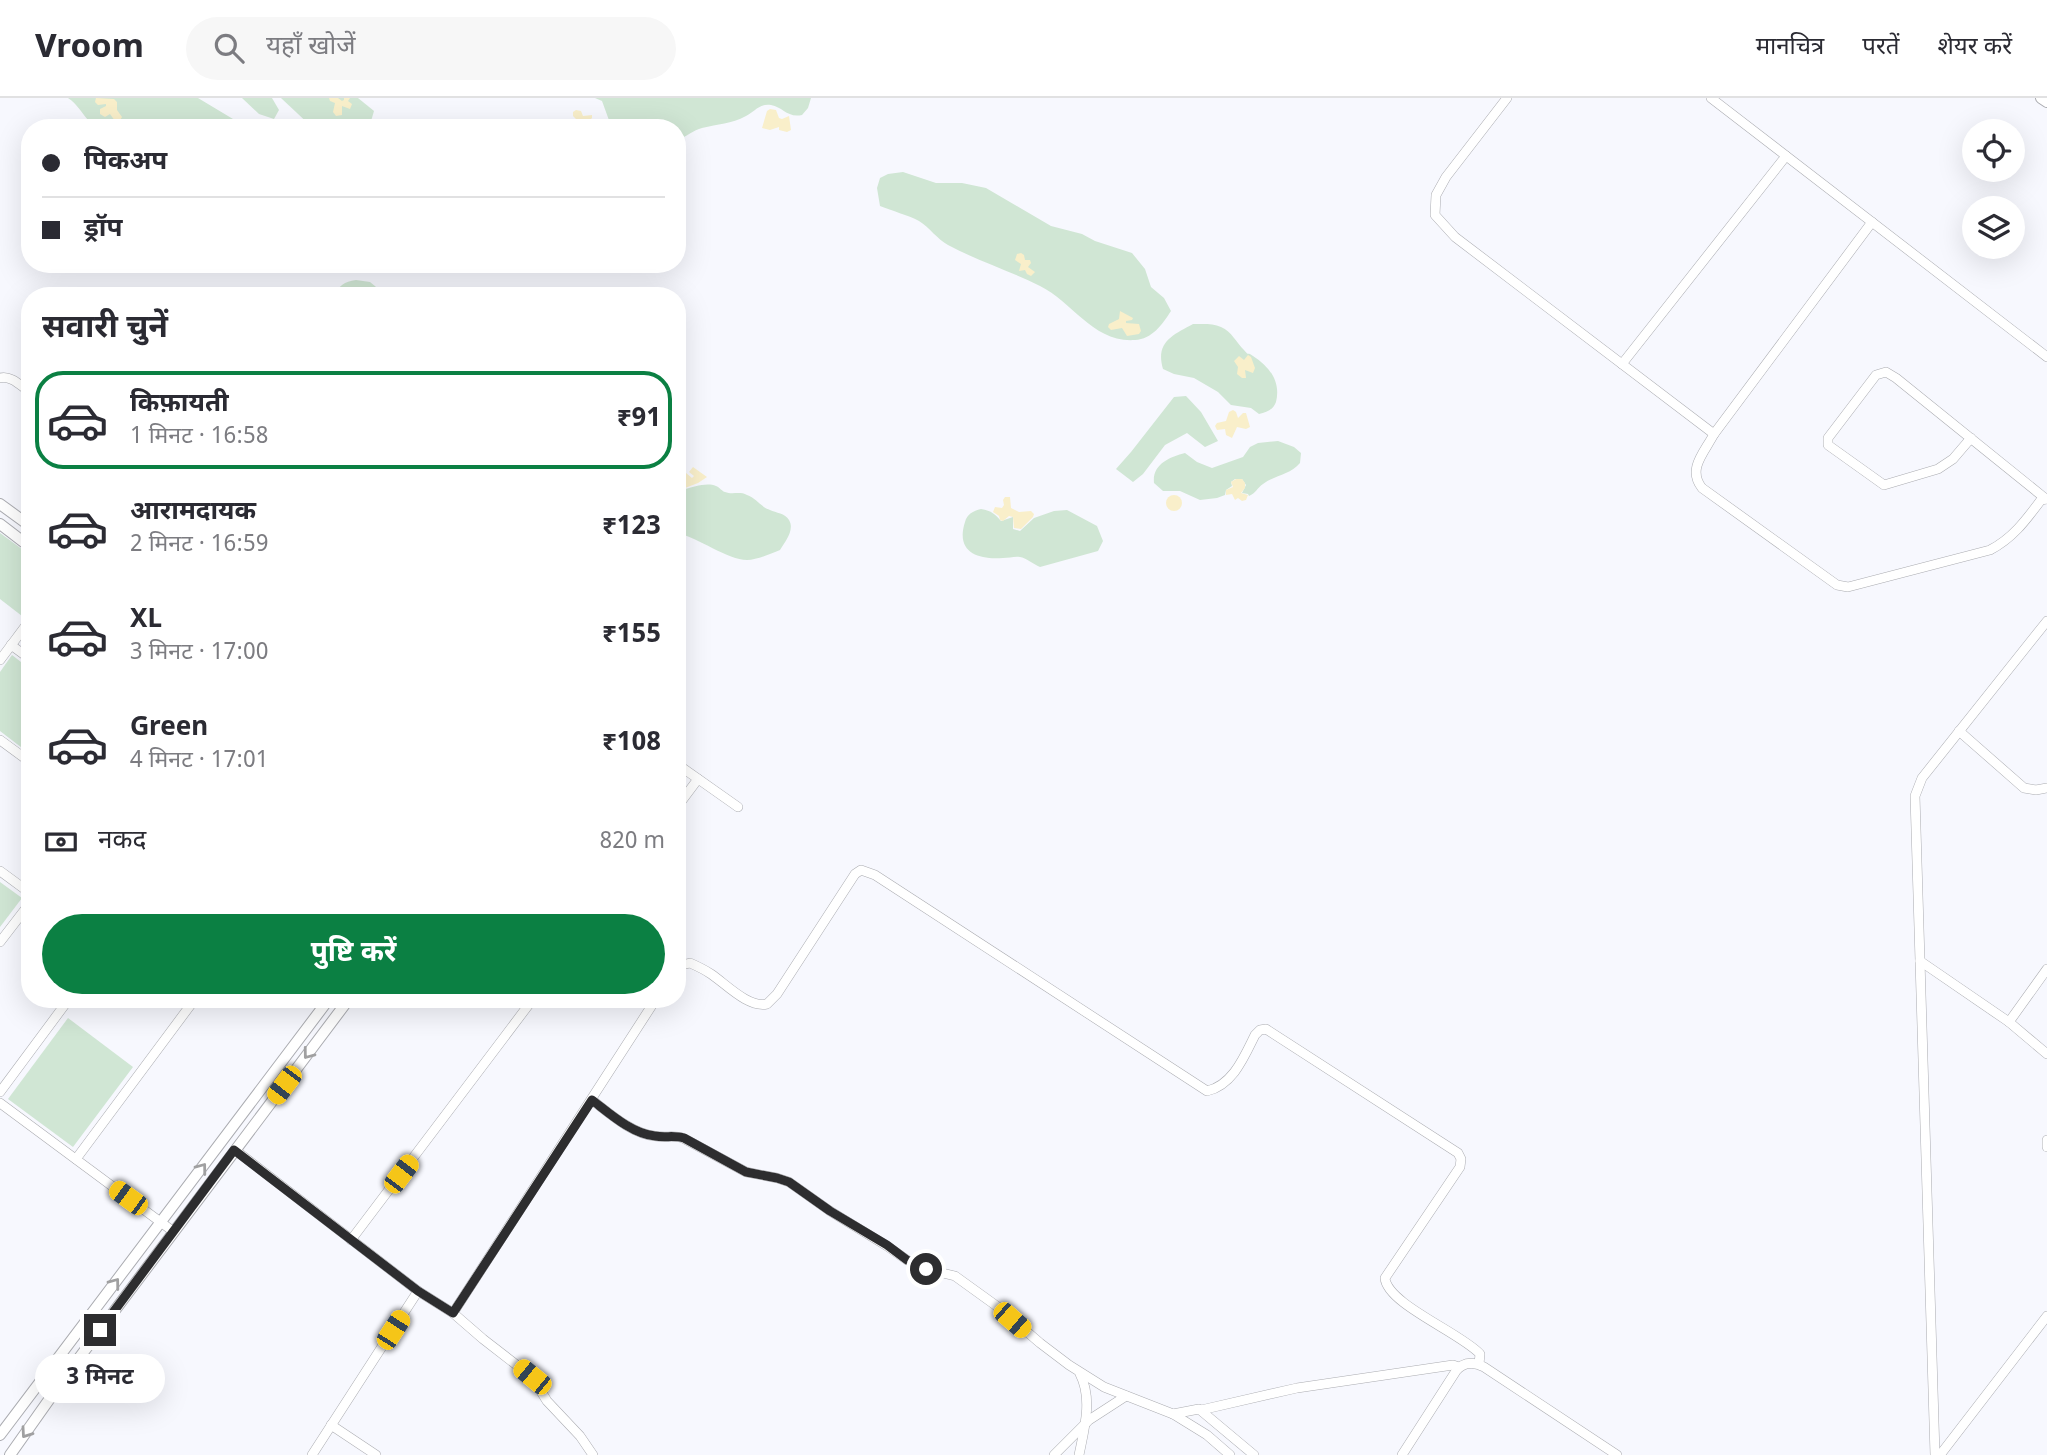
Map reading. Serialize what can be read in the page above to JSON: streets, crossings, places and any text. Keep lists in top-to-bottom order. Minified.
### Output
{"page":{"header":"Vroom","search":"यहाँ खोजें","nav":["मानचित्र","परतें","शेयर करें"],"banner":["पिकअप","ड्रॉप"],"heading":"सवारी चुनें","list":[{"name":"किफ़ायती","note":"1 मिनट · 16:58","value":"₹91"},{"name":"आरामदायक","note":"2 मिनट · 16:59","value":"₹123"},{"name":"XL","note":"3 मिनट · 17:00","value":"₹155"},{"name":"Green","note":"4 मिनट · 17:01","value":"₹108"}],"pay":["नकद","820 m"],"buttons":"पुष्टि करें","bubble":"3 मिनट"}}
